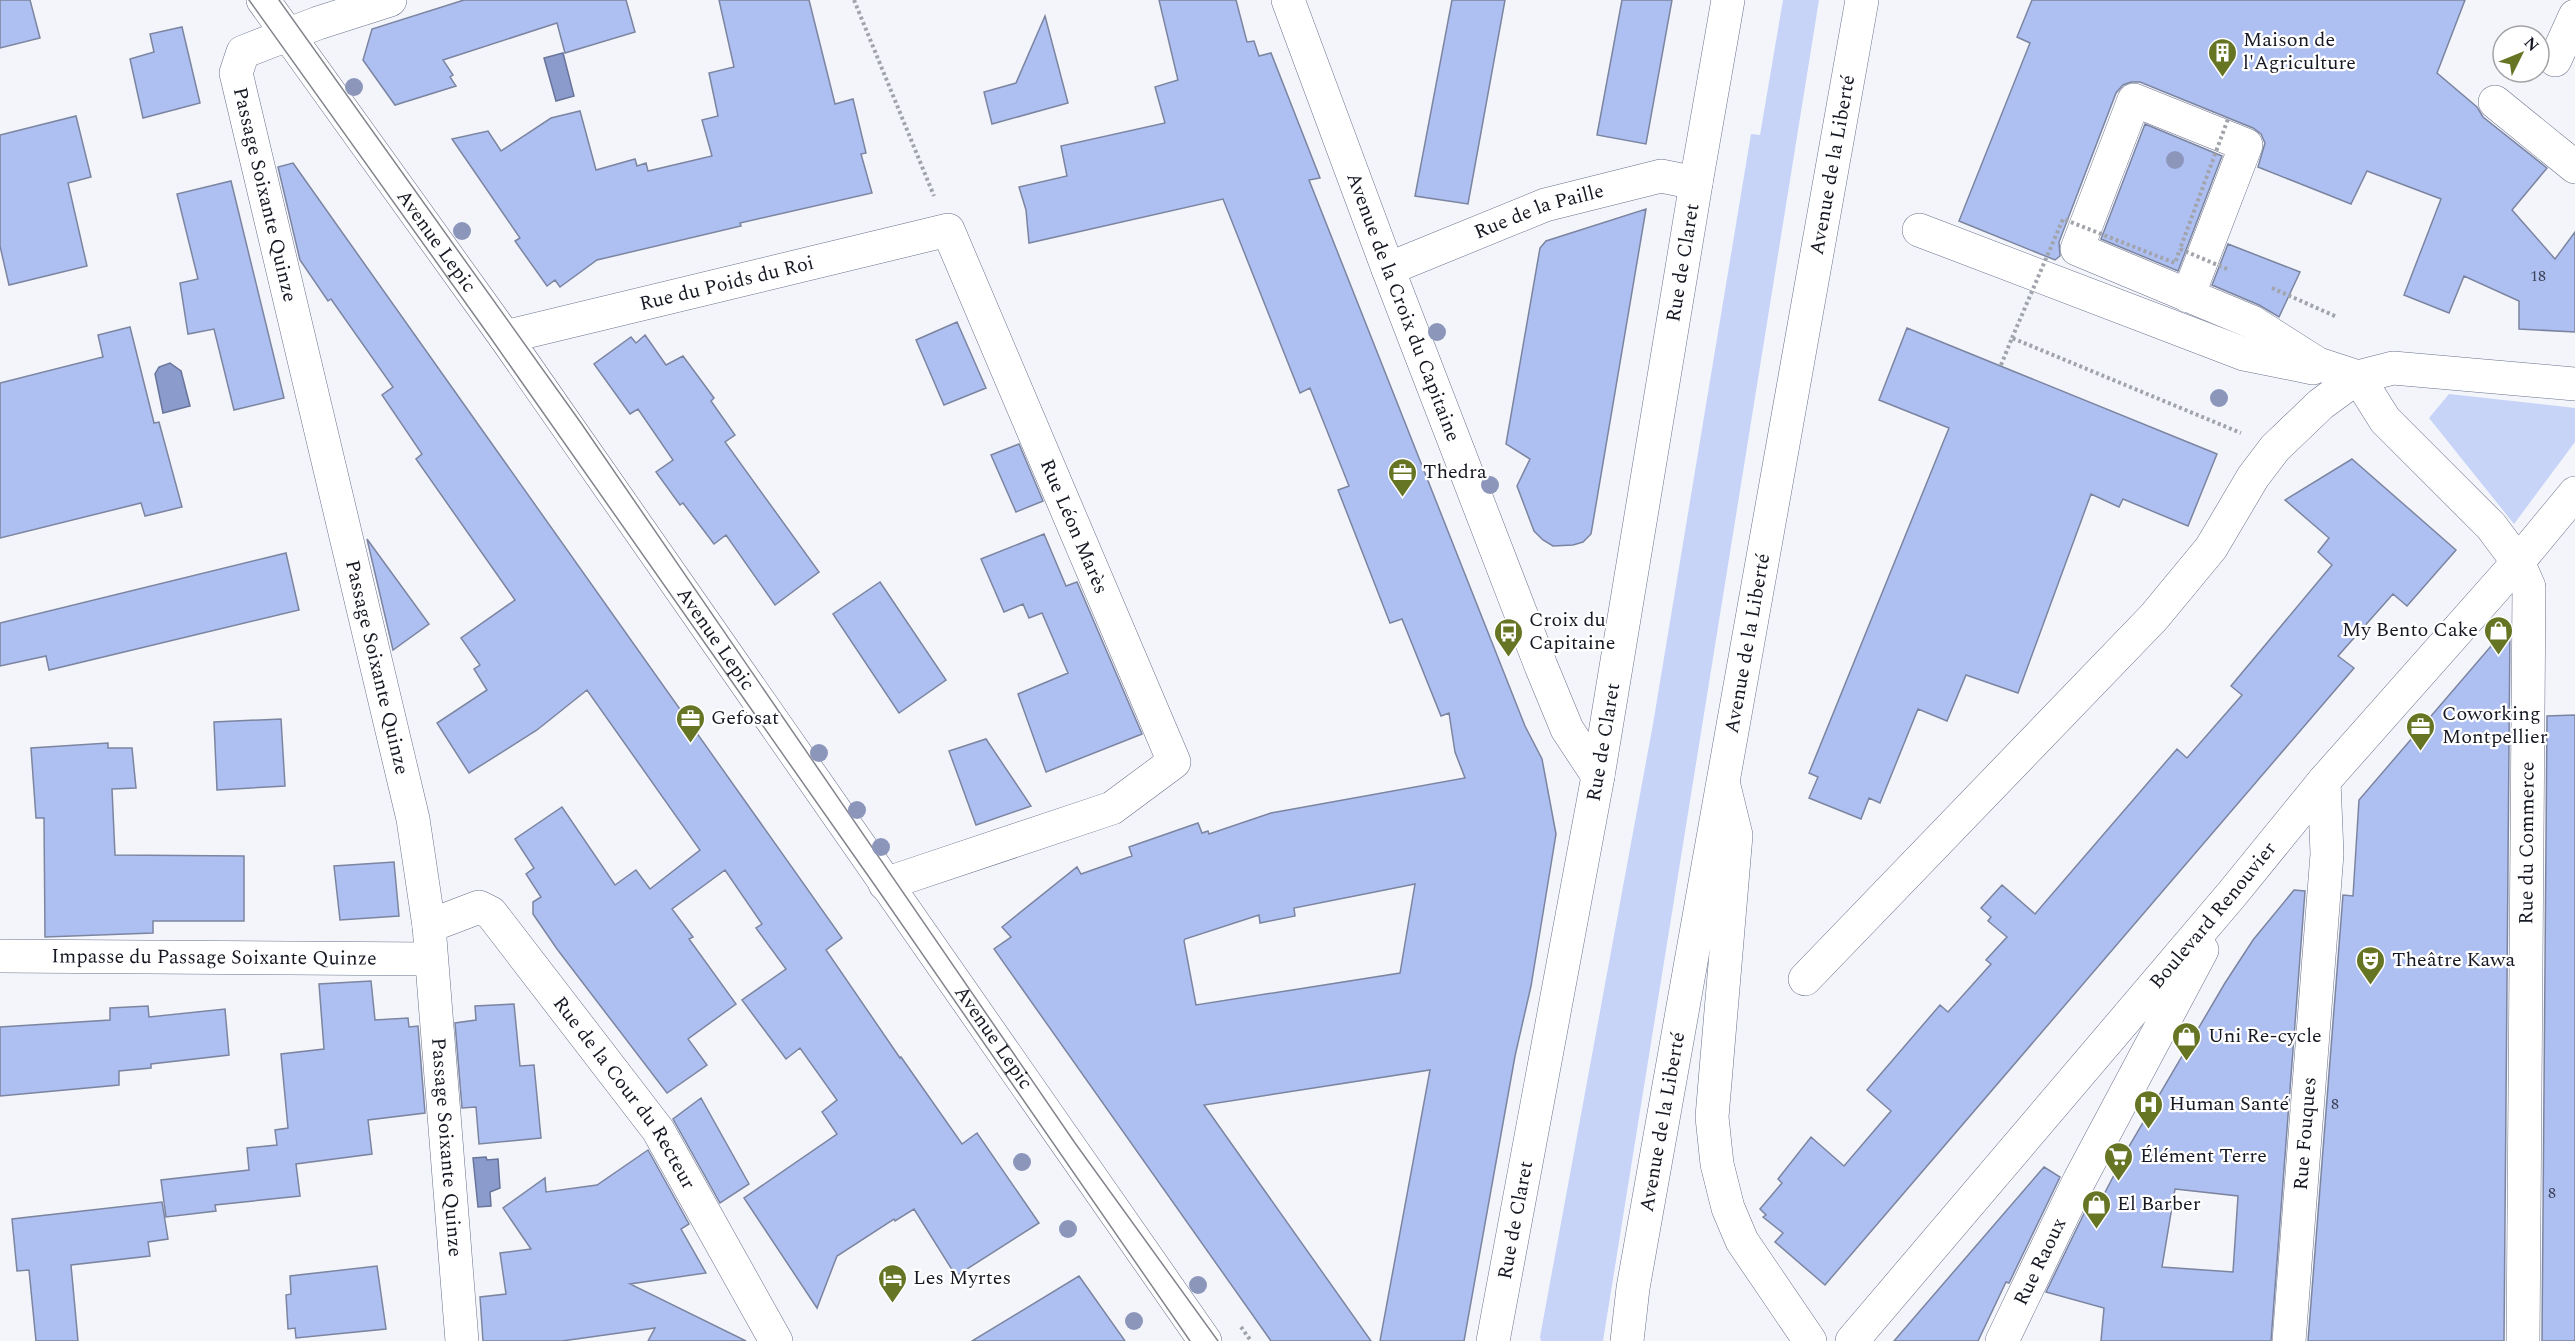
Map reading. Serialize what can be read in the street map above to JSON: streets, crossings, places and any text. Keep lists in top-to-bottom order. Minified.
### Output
{"streets":{"street":["Avenue de la Liberté","Passage Soixante Quinze","Rue de la Paille","Avenue Lepic","Rue de Claret","Rue du Poids du Roi","Avenue de la Croix du Capitaine","Rue Léon Marès","Rue du Commerce","Boulevard Renouvier","Impasse du Passage Soixante Quinze","Rue de la Cour du Recteur","Rue Fouques","Rue Raoux"]},"crossings":[["Passage Soixante Quinze","Avenue Lepic"],["Passage Soixante Quinze","Impasse du Passage Soixante Quinze"],["Passage Soixante Quinze","Rue de la Cour du Recteur"],["Rue de la Paille","Rue de Claret"],["Rue de la Paille","Avenue de la Croix du Capitaine"],["Avenue Lepic","Rue du Poids du Roi"],["Avenue Lepic","Rue Léon Marès"],["Rue de Claret","Avenue de la Croix du Capitaine"],["Rue du Poids du Roi","Rue Léon Marès"],["Rue du Commerce","Boulevard Renouvier"],["Boulevard Renouvier","Rue Fouques"],["Boulevard Renouvier","Rue Raoux"]],"places":{"building":["Maison de l'Agriculture"],"office":["Thedra","Gefosat","Coworking Montpellier"],"shop":["My Bento Cake","Uni Re-cycle","El Barber"],"bus stop":["Croix du Capitaine"],"theatre":["Theâtre Kawa"],"hospital":["Human Santé"],"supermarket":["Élément Terre"],"hotel":["Les Myrtes"]},"house_numbers":["18","8","8"],"north":"top right"}
